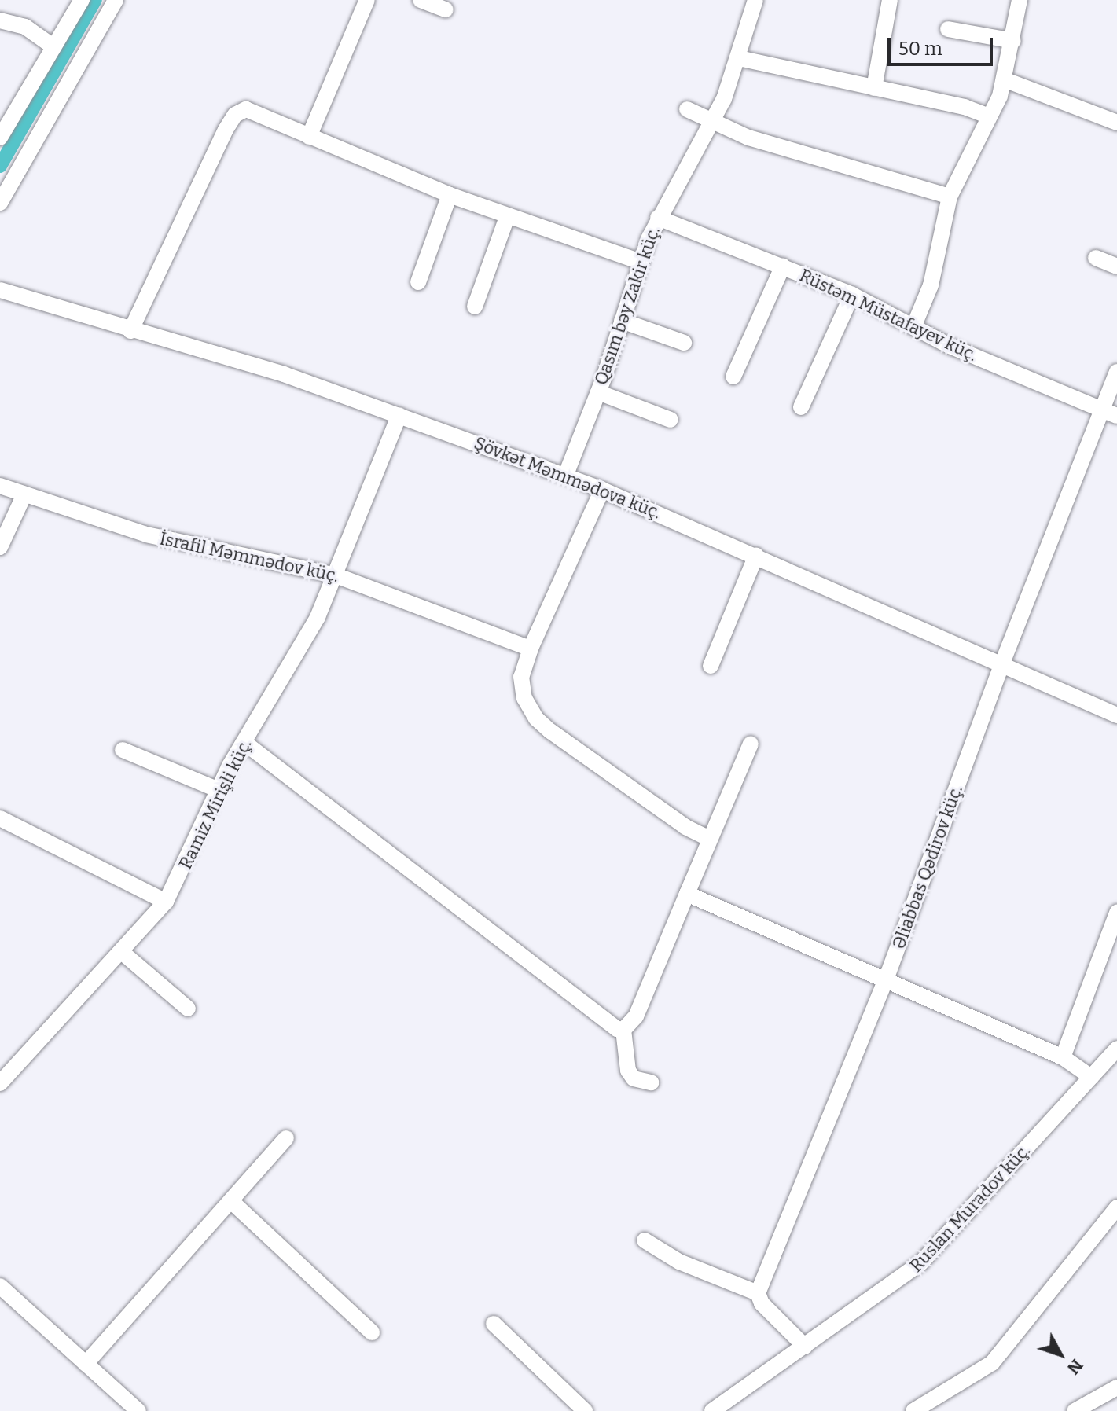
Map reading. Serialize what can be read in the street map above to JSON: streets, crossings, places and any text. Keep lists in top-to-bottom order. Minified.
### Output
{"streets":{"street":["Qasım bəy Zakir küç.","Rüstəm Müstafayev küç.","Şövkət Məmmədova küç.","İsrafil Məmmədov küç.","Ramiz Mirişli küç.","Əliabbas Qədirov küç.","Ruslan Muradov küç."]},"crossings":[["Qasım bəy Zakir küç.","Rüstəm Müstafayev küç."],["Qasım bəy Zakir küç.","Şövkət Məmmədova küç."],["Rüstəm Müstafayev küç.","Əliabbas Qədirov küç."],["Şövkət Məmmədova küç.","Ramiz Mirişli küç."],["Şövkət Məmmədova küç.","Əliabbas Qədirov küç."],["İsrafil Məmmədov küç.","Ramiz Mirişli küç."]],"scale_bar":"50 m","north":"bottom right"}
